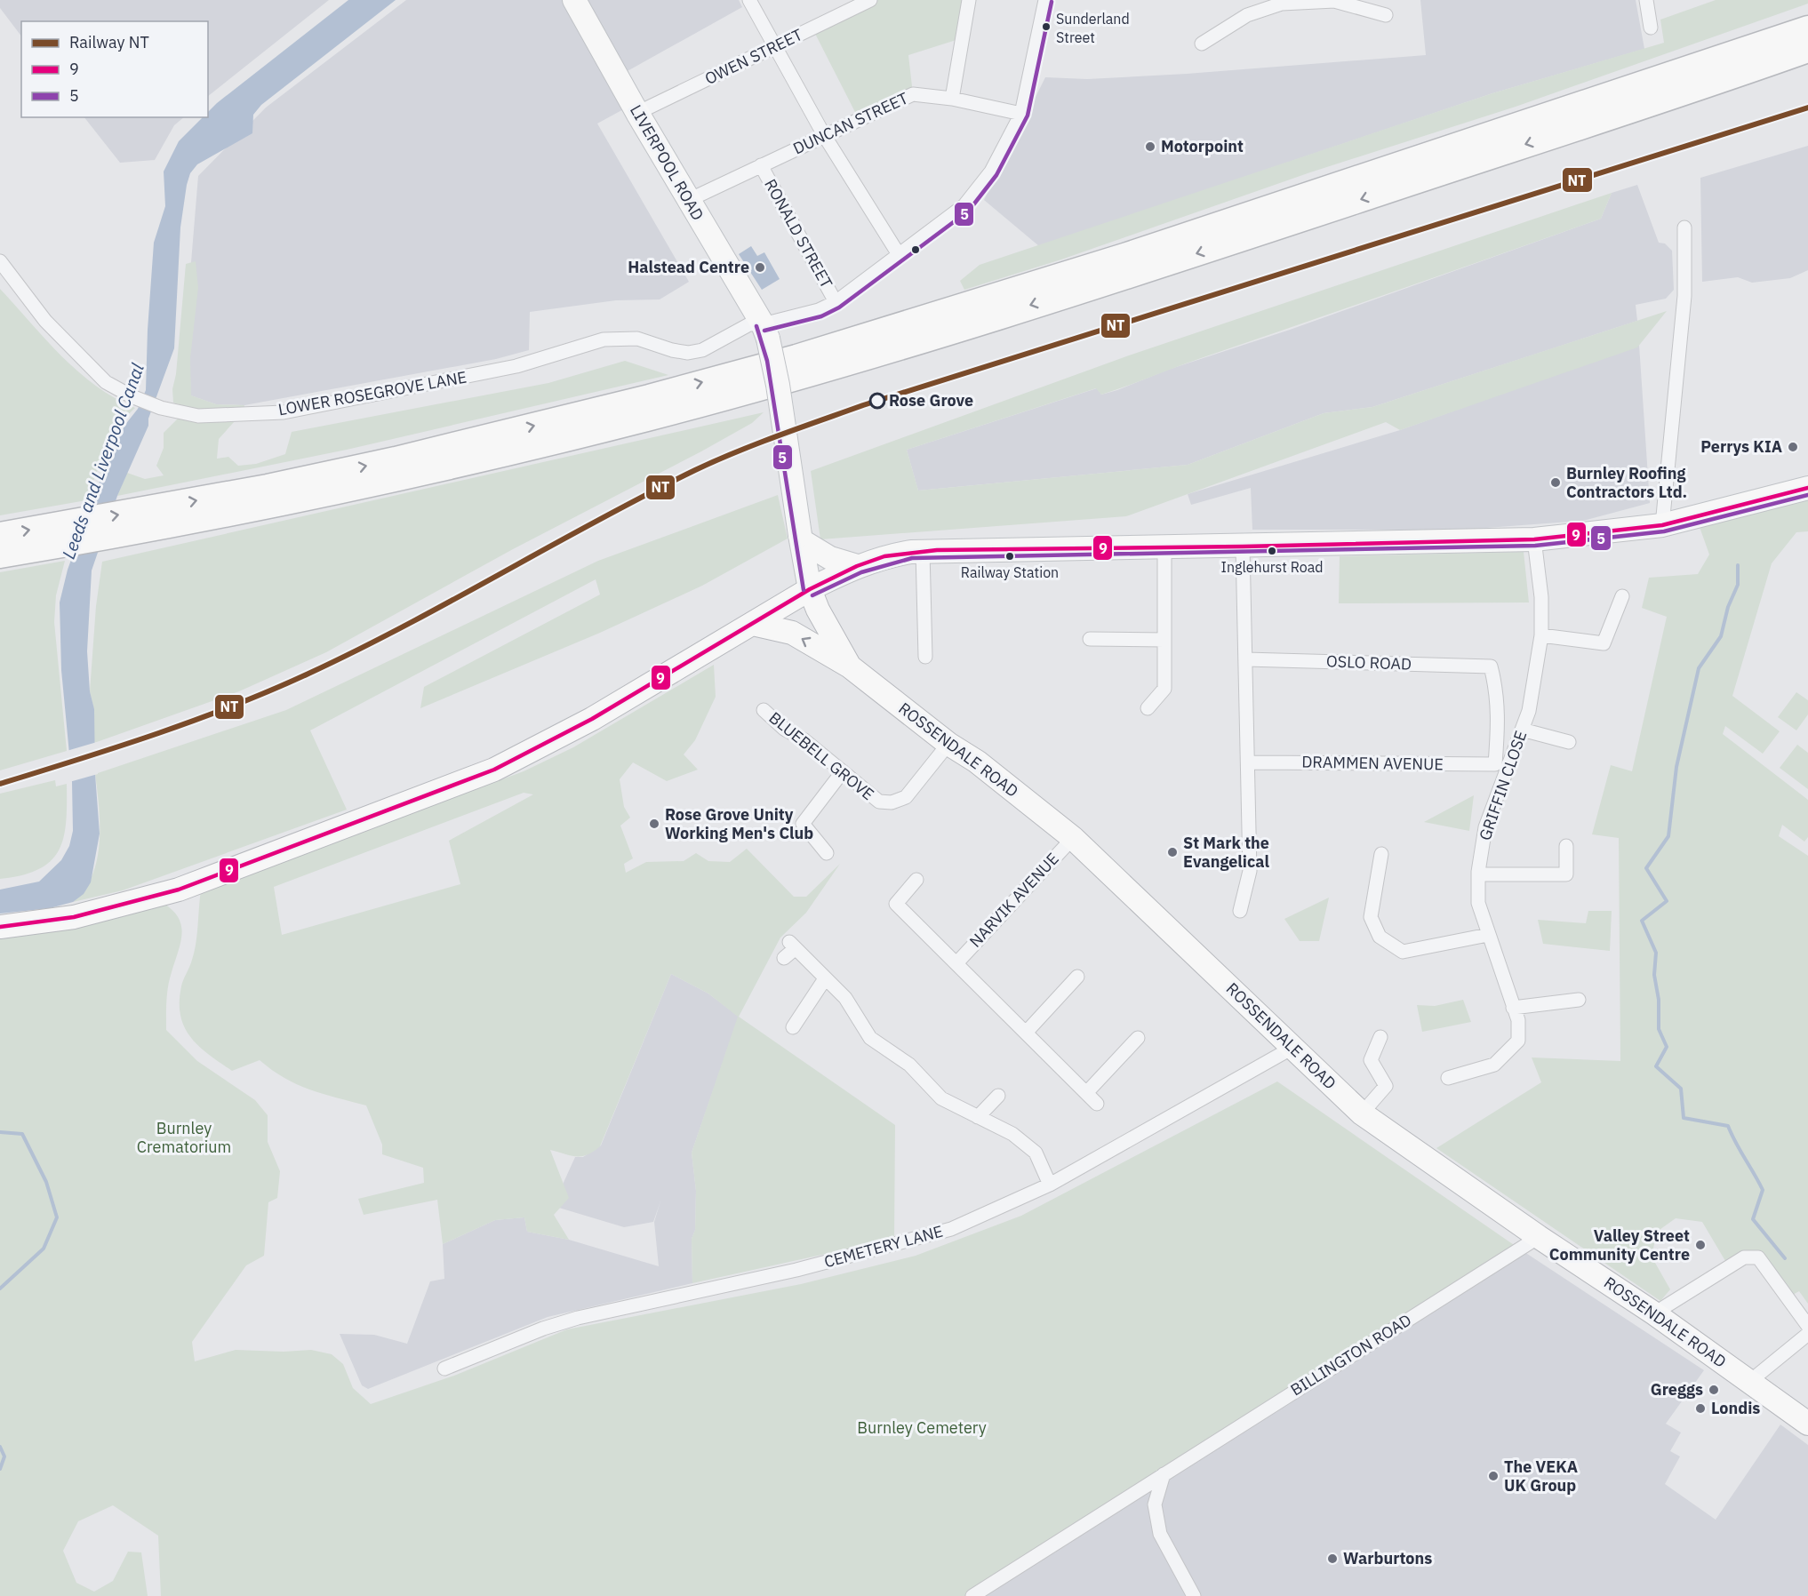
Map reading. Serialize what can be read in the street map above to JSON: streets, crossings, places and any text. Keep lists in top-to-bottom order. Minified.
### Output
{"streets":{"main road":["LIVERPOOL ROAD","ROSSENDALE ROAD"],"street":["OWEN STREET","DUNCAN STREET","RONALD STREET","LOWER ROSEGROVE LANE","OSLO ROAD","BLUEBELL GROVE","DRAMMEN AVENUE","GRIFFIN CLOSE","NARVIK AVENUE","CEMETERY LANE","BILLINGTON ROAD"]},"crossings":[["OWEN STREET","LIVERPOOL ROAD"],["DUNCAN STREET","LIVERPOOL ROAD"],["DUNCAN STREET","RONALD STREET"],["DUNCAN STREET","LOWER ROSEGROVE LANE"],["LIVERPOOL ROAD","LOWER ROSEGROVE LANE"],["LIVERPOOL ROAD","ROSSENDALE ROAD"],["RONALD STREET","LOWER ROSEGROVE LANE"],["OSLO ROAD","DRAMMEN AVENUE"],["ROSSENDALE ROAD","BLUEBELL GROVE"],["ROSSENDALE ROAD","NARVIK AVENUE"],["ROSSENDALE ROAD","CEMETERY LANE"],["ROSSENDALE ROAD","BILLINGTON ROAD"]],"water":["Leeds and Liverpool Canal"],"parks":["Burnley Crematorium","Burnley Cemetery"],"places":["Sunderland Street","Motorpoint","Halstead Centre","Rose Grove","Perrys KIA","Burnley Roofing Contractors Ltd.","Inglehurst Road","Railway Station","Rose Grove Unity Working Men's Club","St Mark the Evangelical","Valley Street Community Centre","Greggs","Londis","The VEKA UK Group","Warburtons"],"lines":["transit line 5","rail line NT","transit line 9"],"legend":["Railway NT","9","5"]}
